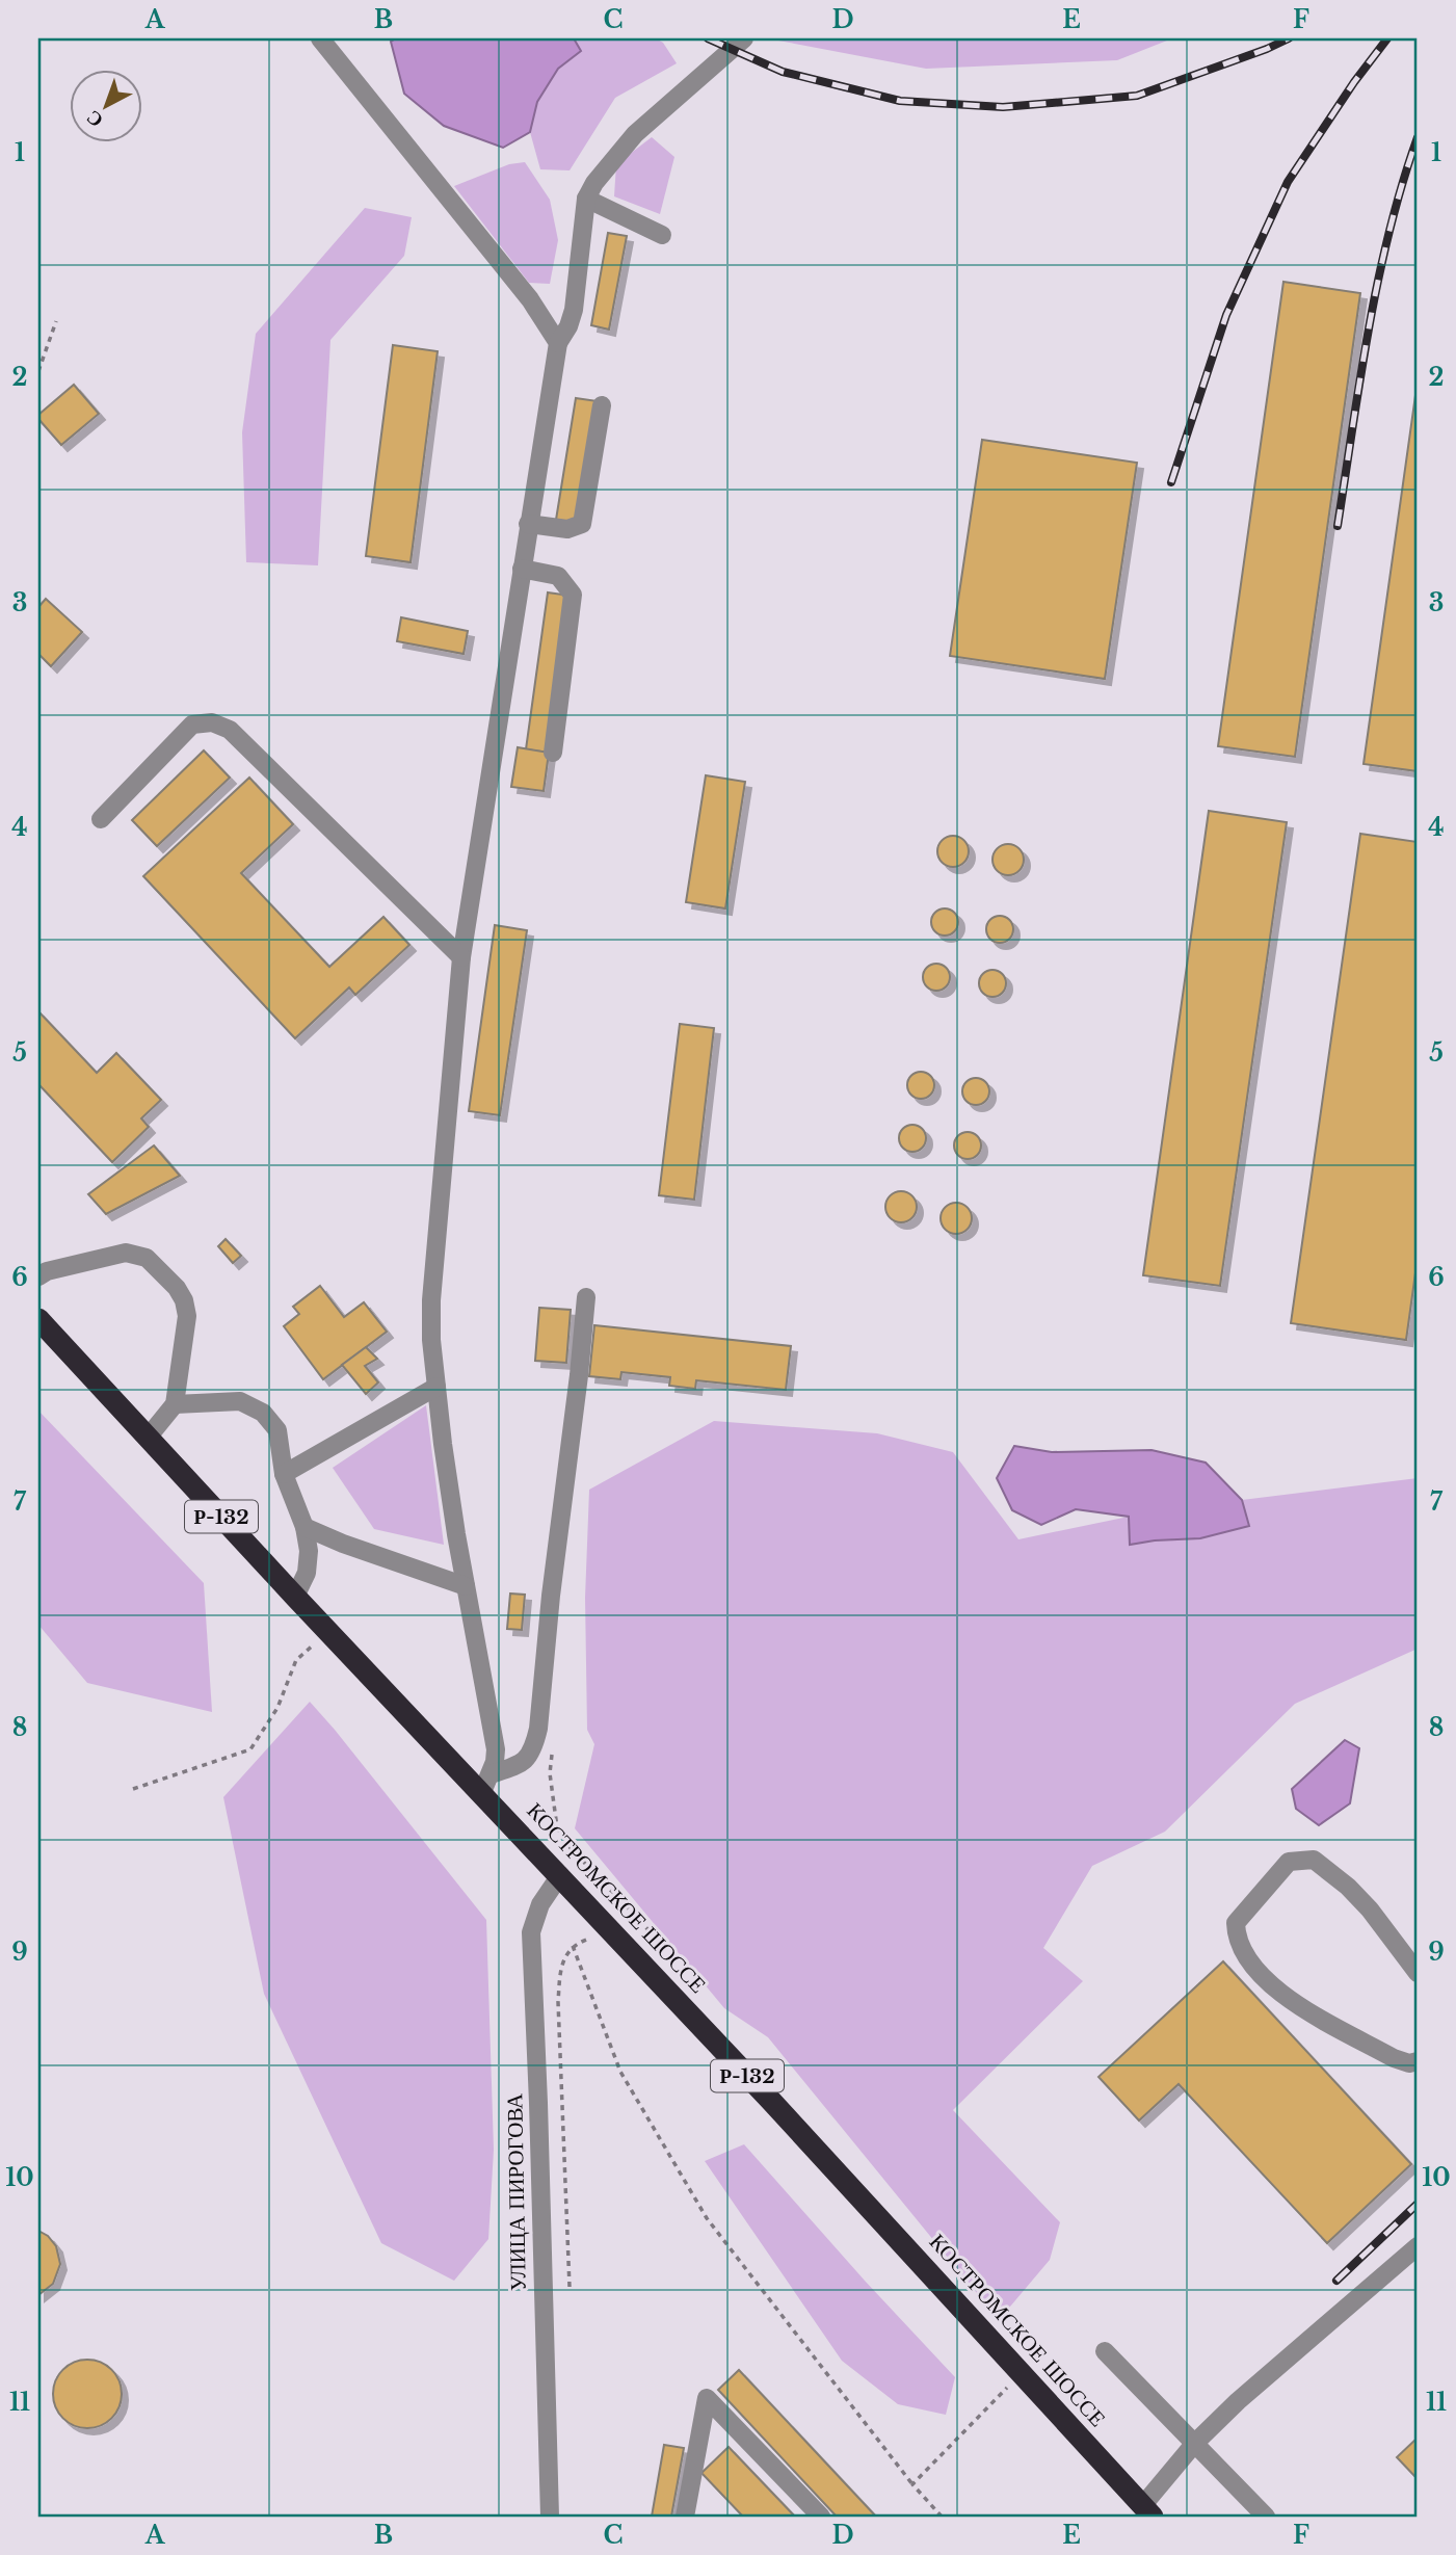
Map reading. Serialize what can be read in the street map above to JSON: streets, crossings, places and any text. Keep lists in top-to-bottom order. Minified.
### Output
{"streets":{"highway":["Р-132","КОСТРОМСКОЕ ШОССЕ"],"street":["УЛИЦА ПИРОГОВА"]},"crossings":[["КОСТРОМСКОЕ ШОССЕ","УЛИЦА ПИРОГОВА"]],"north":"bottom left","grid":{"columns":["A","B","C","D","E","F"],"rows":["1","2","3","4","5","6","7","8","9","10","11"]}}
